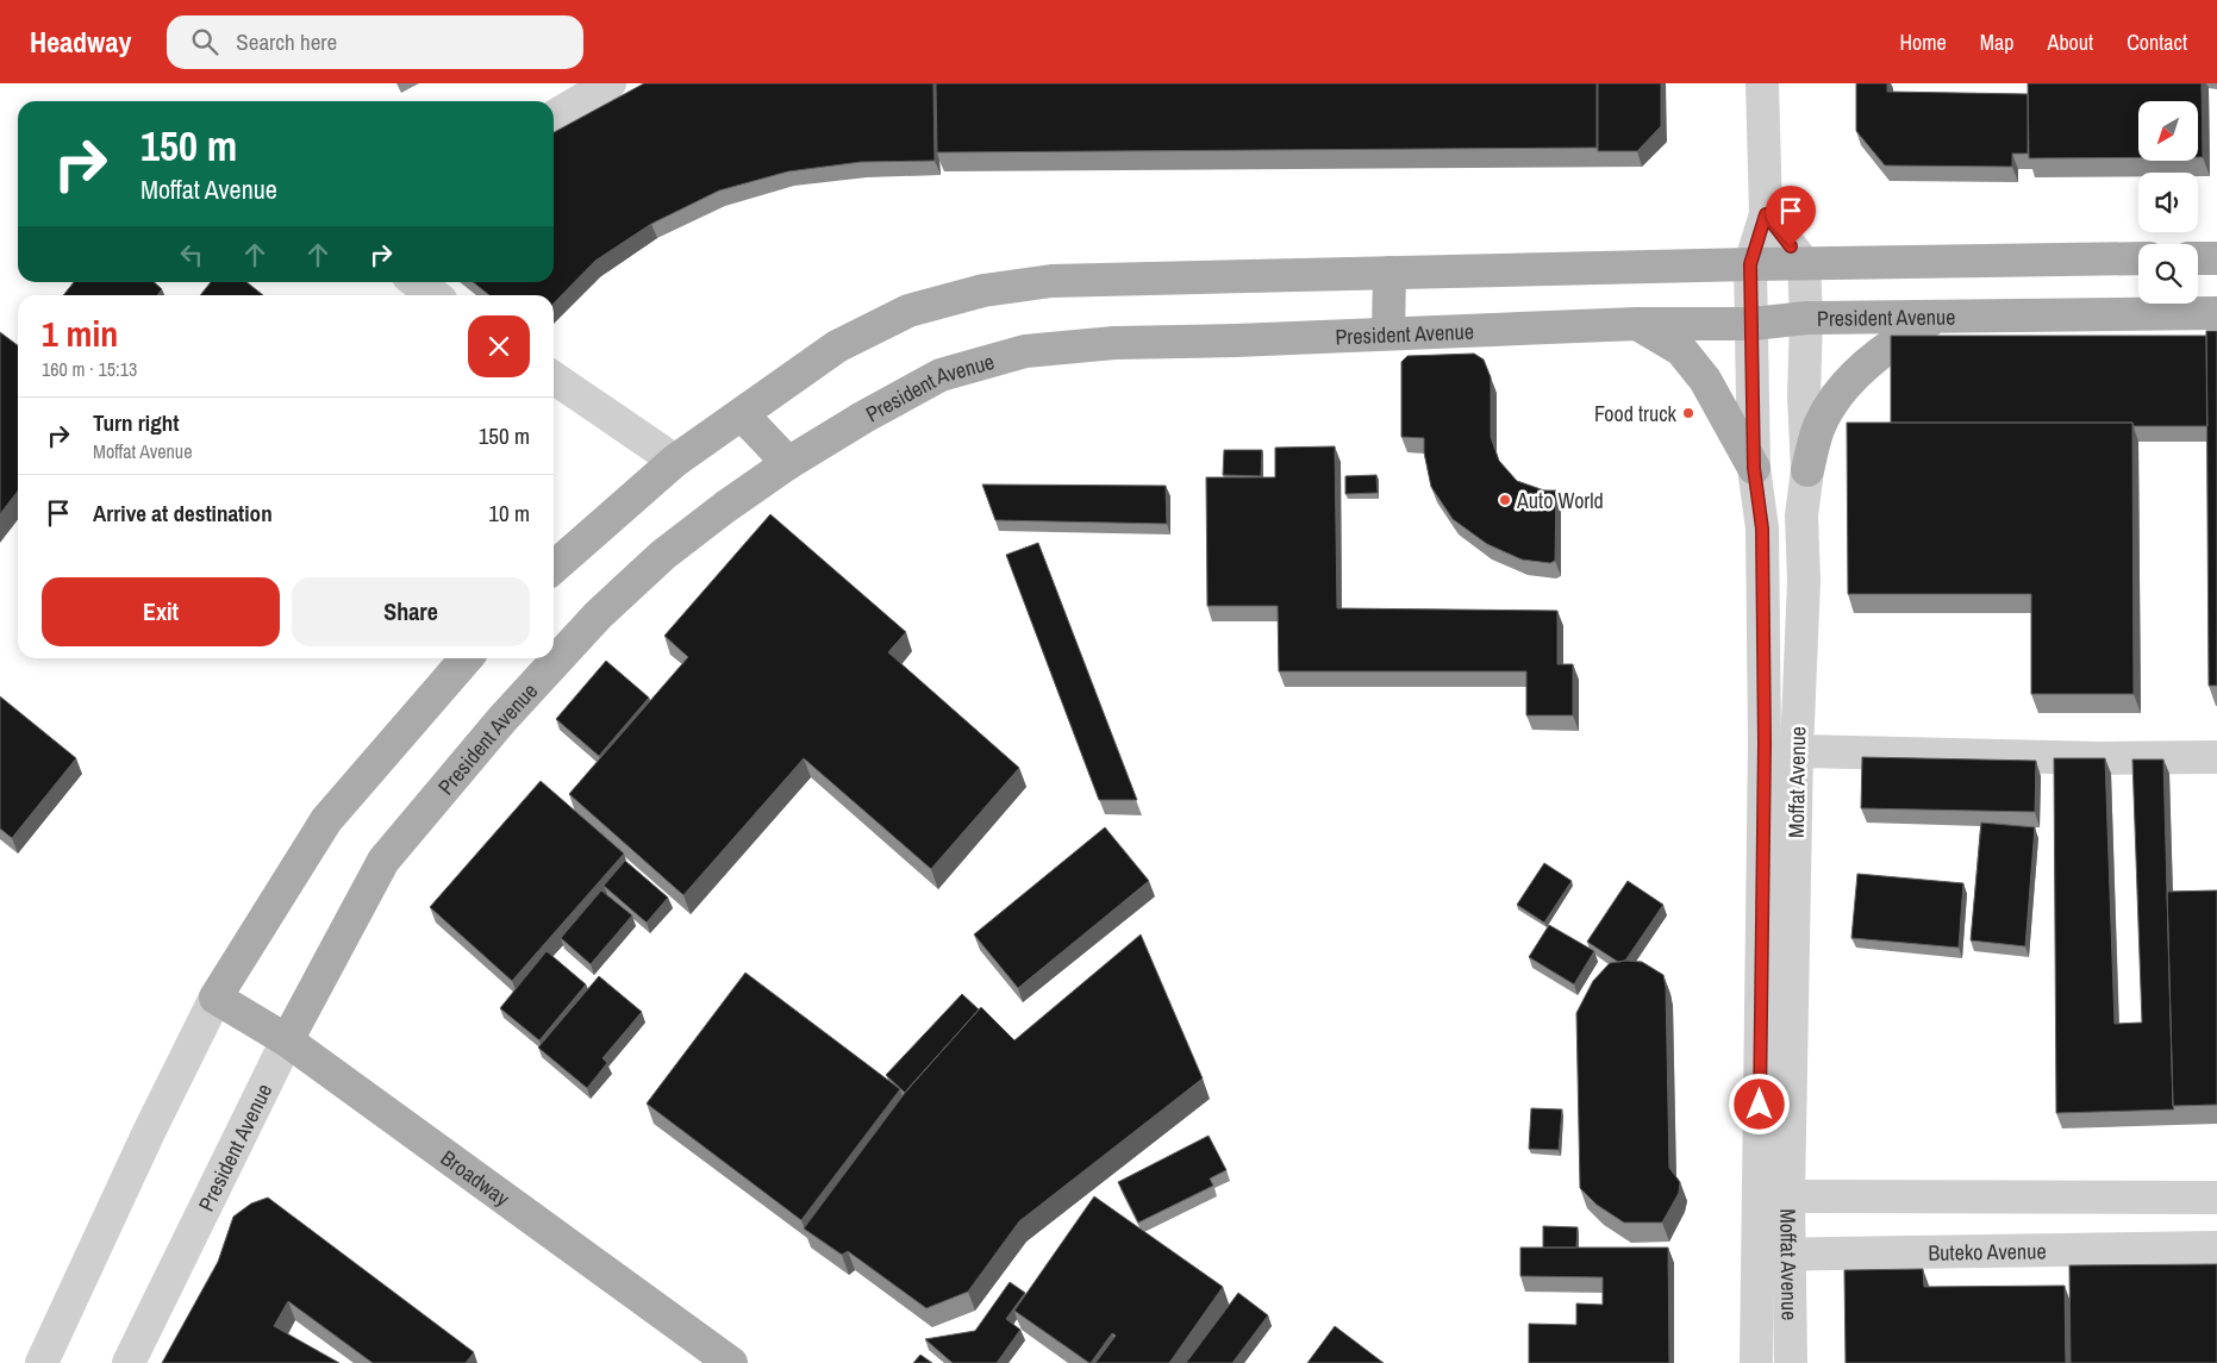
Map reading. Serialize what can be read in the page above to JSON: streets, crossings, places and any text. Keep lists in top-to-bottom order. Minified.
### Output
{"streets":{"main road":["President Avenue","Broadway"],"street":["Moffat Avenue","Buteko Avenue"]},"crossings":[["President Avenue","Moffat Avenue"],["President Avenue","Broadway"],["Moffat Avenue","Buteko Avenue"]],"places":["Food truck","Auto World"],"north":"bottom left","page":{"header":"Headway","search":"Search here","nav":["Home","Map","About","Contact"],"turn":["150 m","Moffat Avenue"],"heading":["1 min","160 m · 15:13"],"list":[{"name":"Turn right","note":"Moffat Avenue","value":"150 m"},{"name":"Arrive at destination","value":"10 m"}],"buttons":["Exit","Share"]}}
